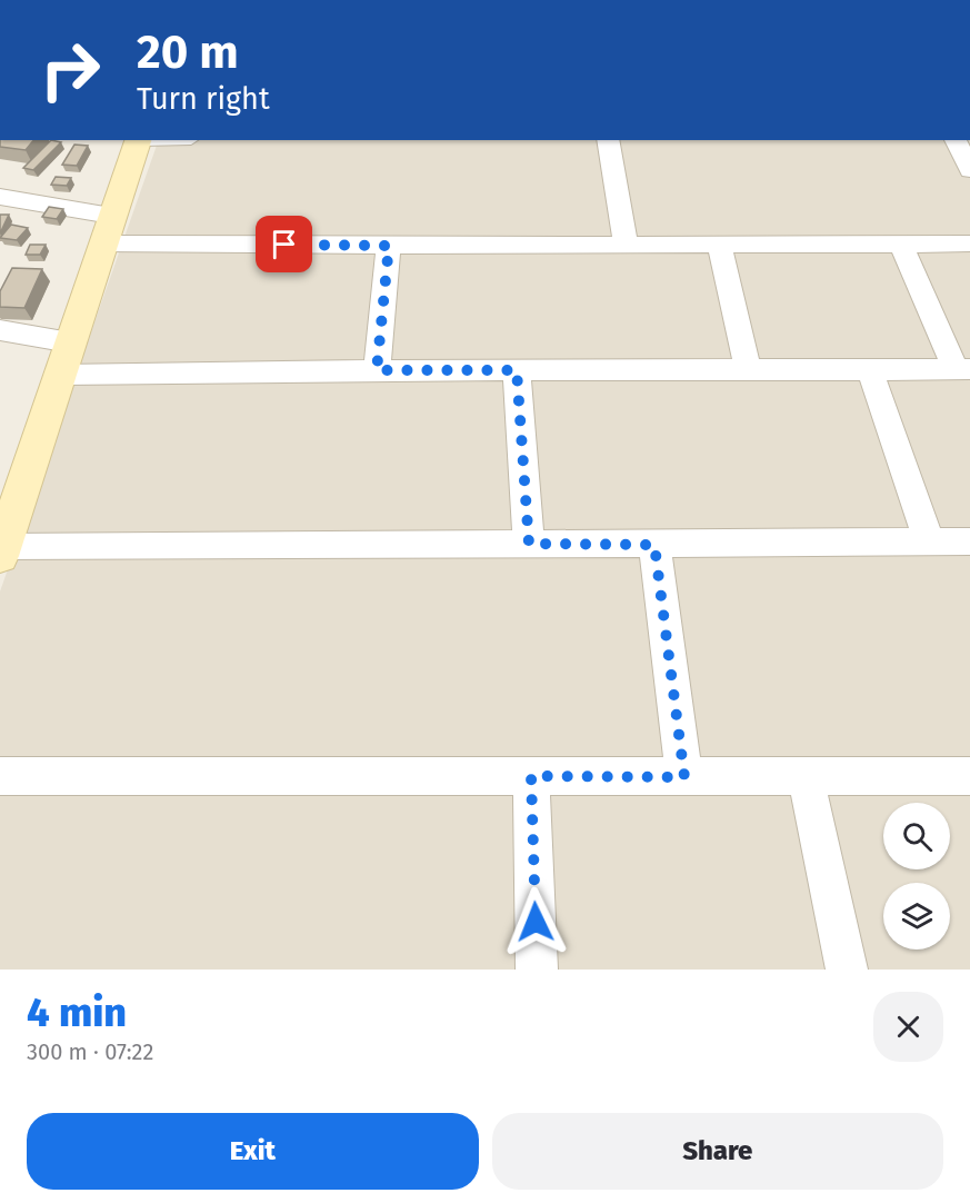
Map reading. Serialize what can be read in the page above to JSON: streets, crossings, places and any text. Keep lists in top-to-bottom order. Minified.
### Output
{"page":{"turn":["20 m","Turn right"],"heading":["4 min","300 m · 07:22"],"buttons":["Exit","Share"]}}
